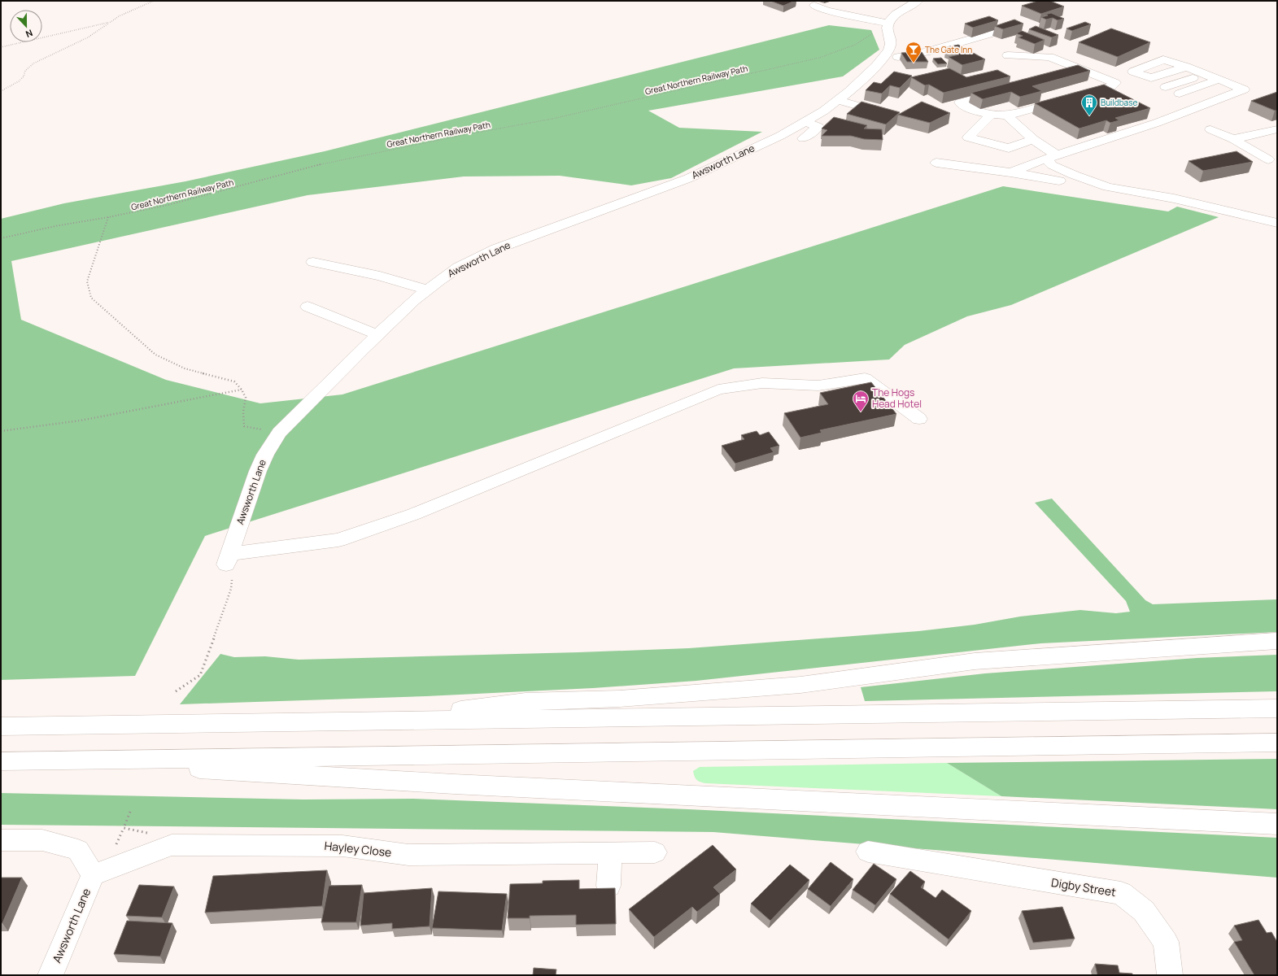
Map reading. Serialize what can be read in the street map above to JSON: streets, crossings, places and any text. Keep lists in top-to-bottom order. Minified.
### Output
{"streets":{"main road":["Awsworth Lane","Hayley Close","Digby Street"],"path":["Great Northern Railway Path"]},"crossings":[["Awsworth Lane","Hayley Close"]],"places":{"bar":["The Gate Inn"],"building":["Buildbase"],"hotel":["The Hogs Head Hotel"]},"north":"bottom"}
